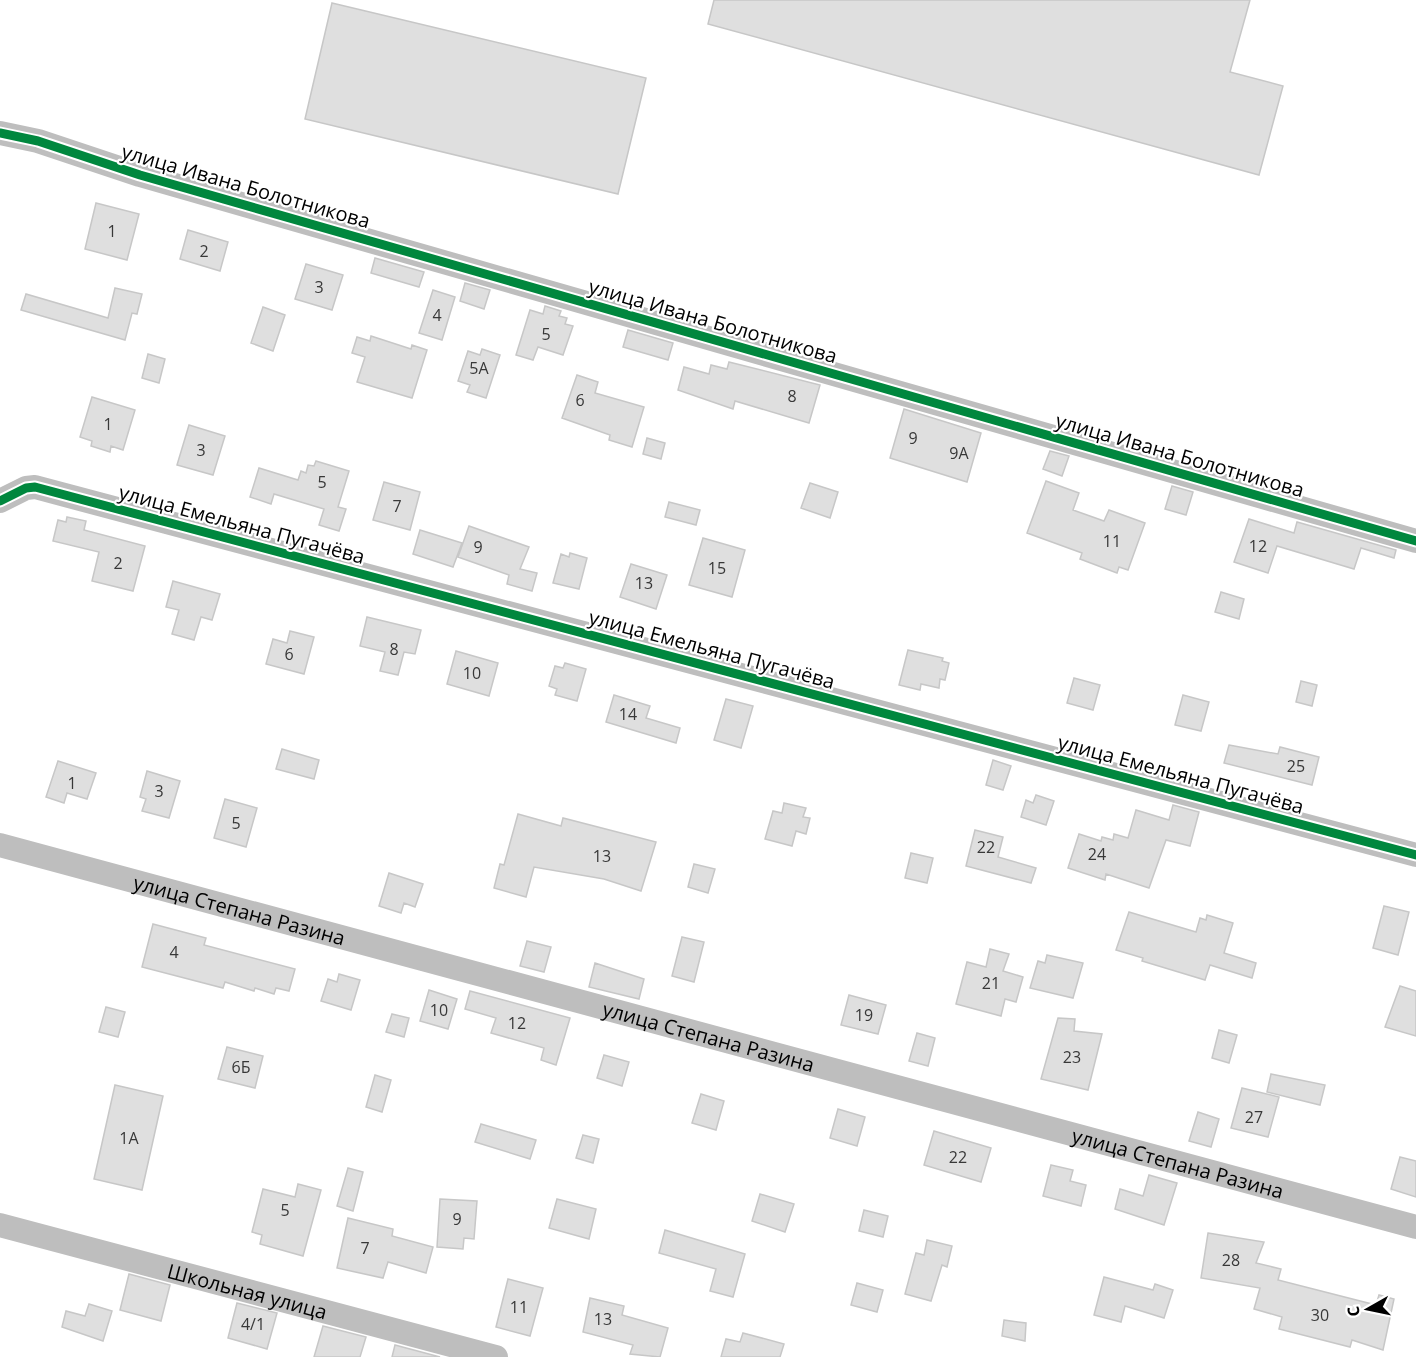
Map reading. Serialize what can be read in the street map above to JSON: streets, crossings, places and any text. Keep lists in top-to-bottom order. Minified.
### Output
{"streets":{"street":["улица Ивана Болотникова","улица Емельяна Пугачёва","улица Степана Разина","Школьная улица"]},"house_numbers":["1","2","3","4","5","5А","8","6","1","9","3","9А","5","7","11","12","9","2","15","13","8","6","10","14","25","1","3","5","22","24","13","4","21","10","19","12","23","6Б","27","1А","22","5","9","7","28","11","30","13","4/1"],"north":"left"}
